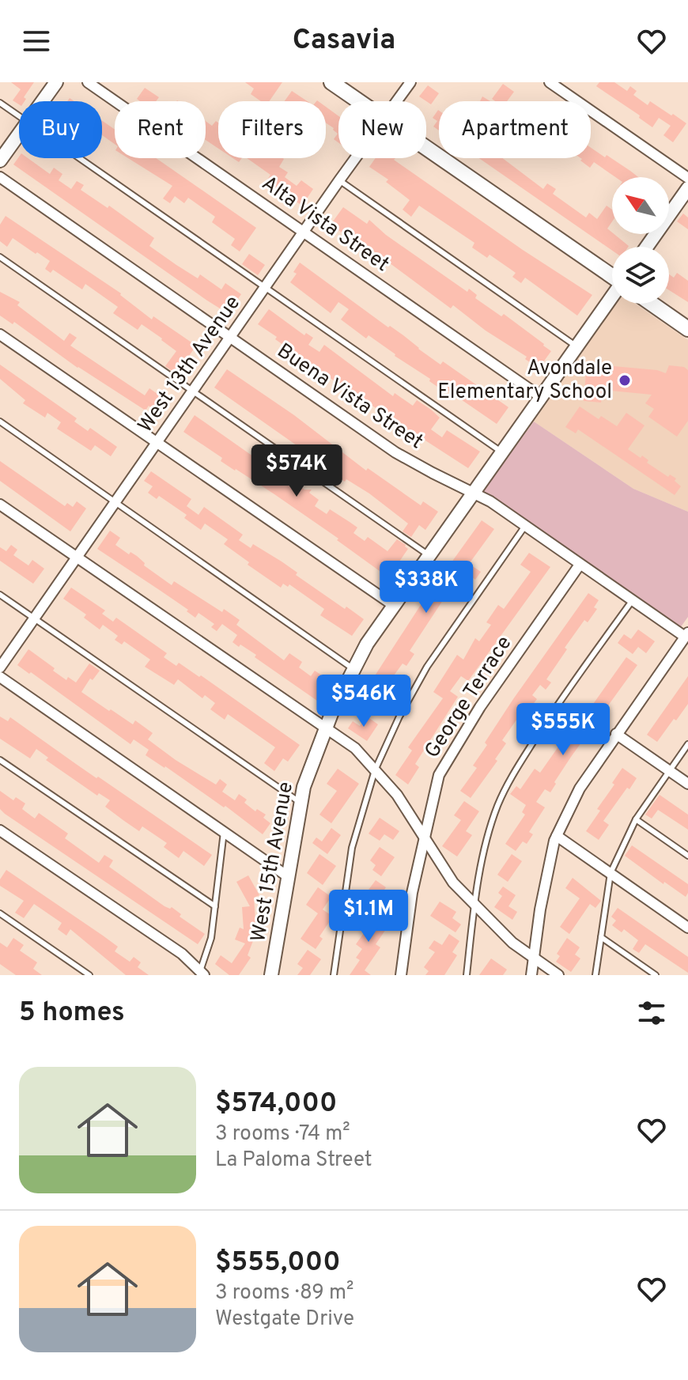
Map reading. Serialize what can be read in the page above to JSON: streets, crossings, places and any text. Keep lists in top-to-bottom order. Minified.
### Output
{"streets":{"street":["Alta Vista Street","West 13th Avenue","Buena Vista Street","George Terrace","West 15th Avenue"]},"crossings":[["Alta Vista Street","West 13th Avenue"],["Alta Vista Street","West 15th Avenue"],["West 13th Avenue","Buena Vista Street"],["Buena Vista Street","George Terrace"],["Buena Vista Street","West 15th Avenue"]],"places":["Avondale Elementary School"],"north":"top left","page":{"header":"Casavia","chip":["Buy","Rent","Filters","New","Apartment"],"price":["$574K","$338K","$546K","$555K","$1.1M"],"heading":"5 homes","list":[{"name":"$574,000","note":"3 rooms · 74 m² · La Paloma Street"},{"name":"$555,000","note":"3 rooms · 89 m² · Westgate Drive"}]}}
